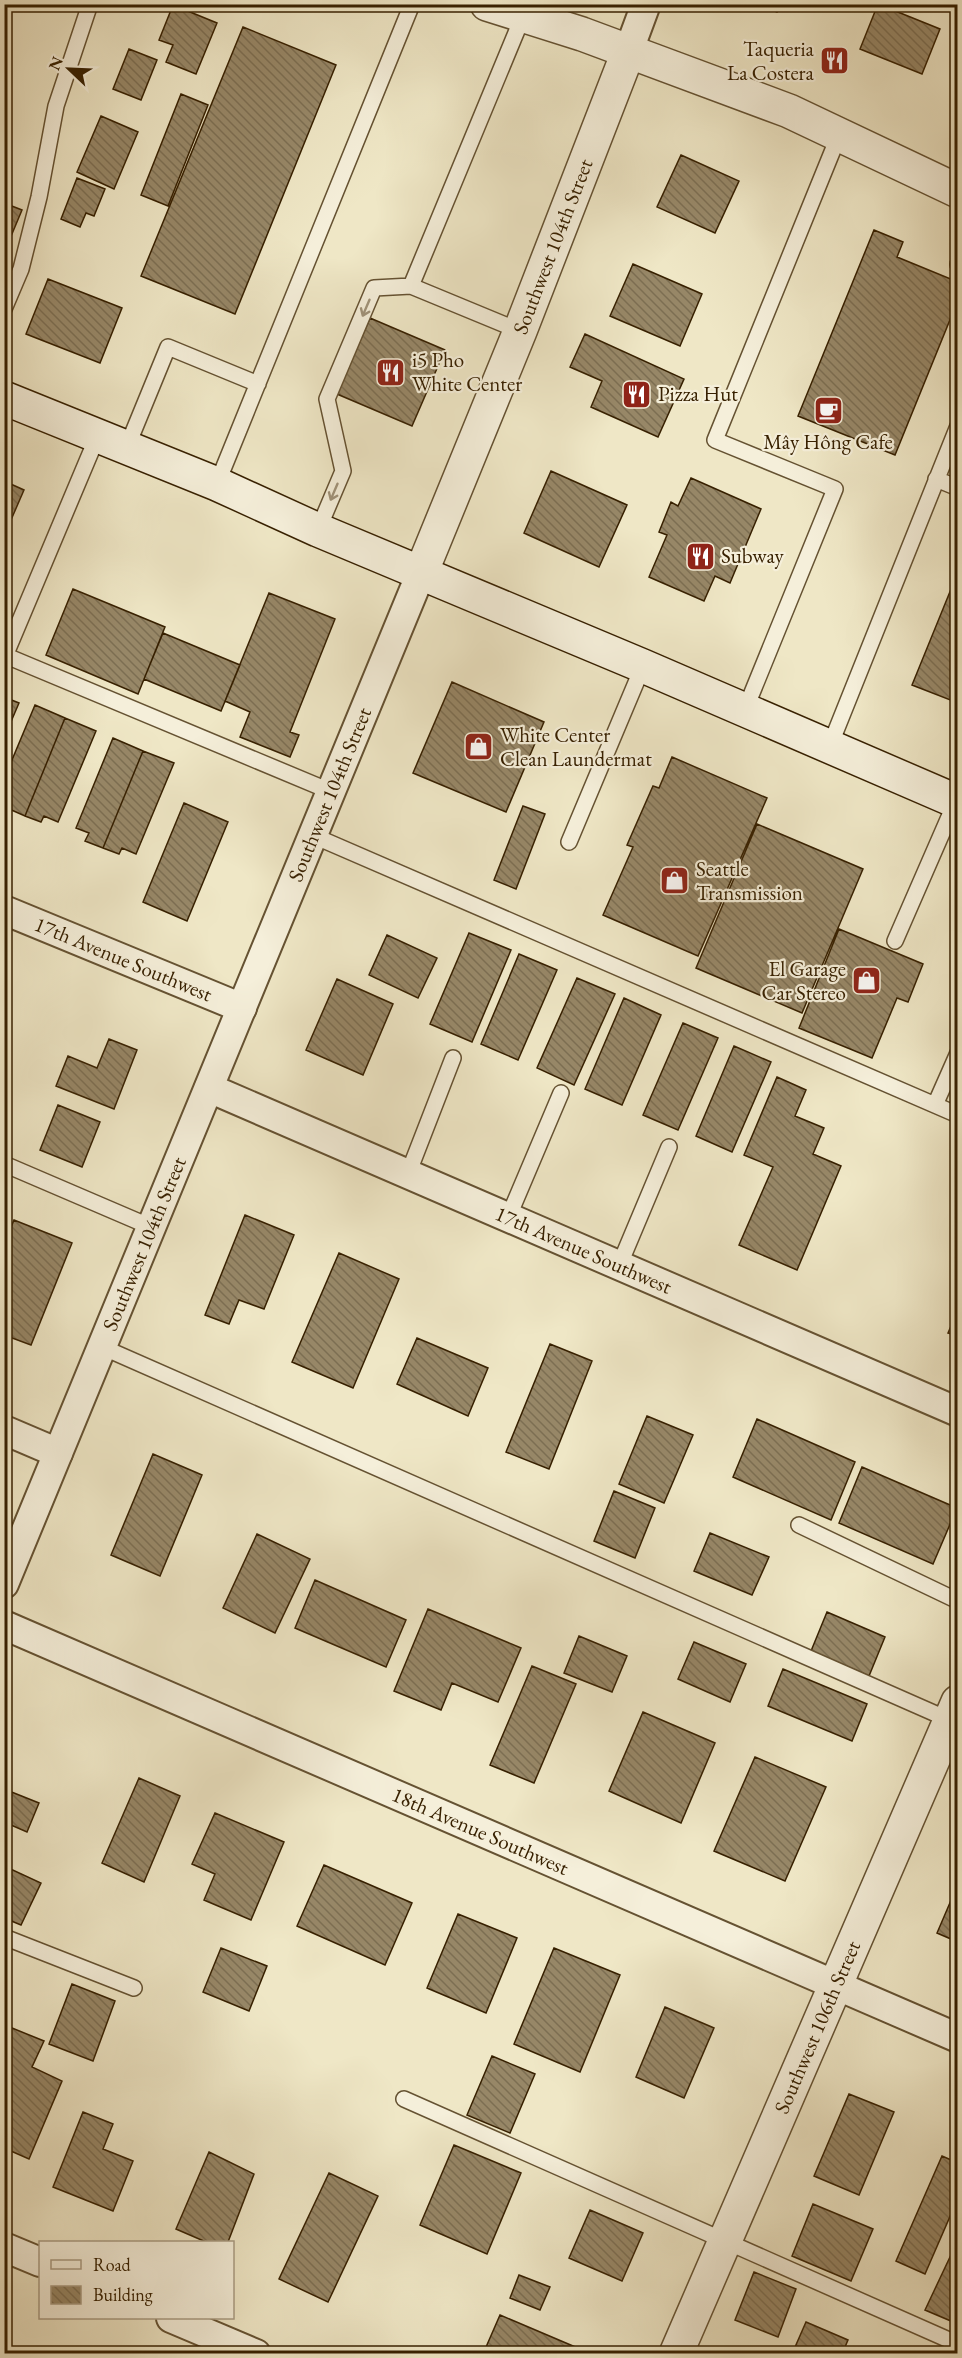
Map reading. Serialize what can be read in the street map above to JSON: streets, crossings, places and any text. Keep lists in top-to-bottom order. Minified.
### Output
{"streets":{"street":["Southwest 104th Street","17th Avenue Southwest","18th Avenue Southwest","Southwest 106th Street"]},"crossings":[["Southwest 104th Street","17th Avenue Southwest"],["18th Avenue Southwest","Southwest 106th Street"]],"places":{"restaurant":["Taqueria La Costera","i5 Pho White Center","Pizza Hut","Subway"],"cafe":["Mây Hông Cafe"],"shop":["White Center Clean Laundermat","Seattle Transmission","El Garage Car Stereo"]},"legend":["Road","Building"],"north":"top left"}
